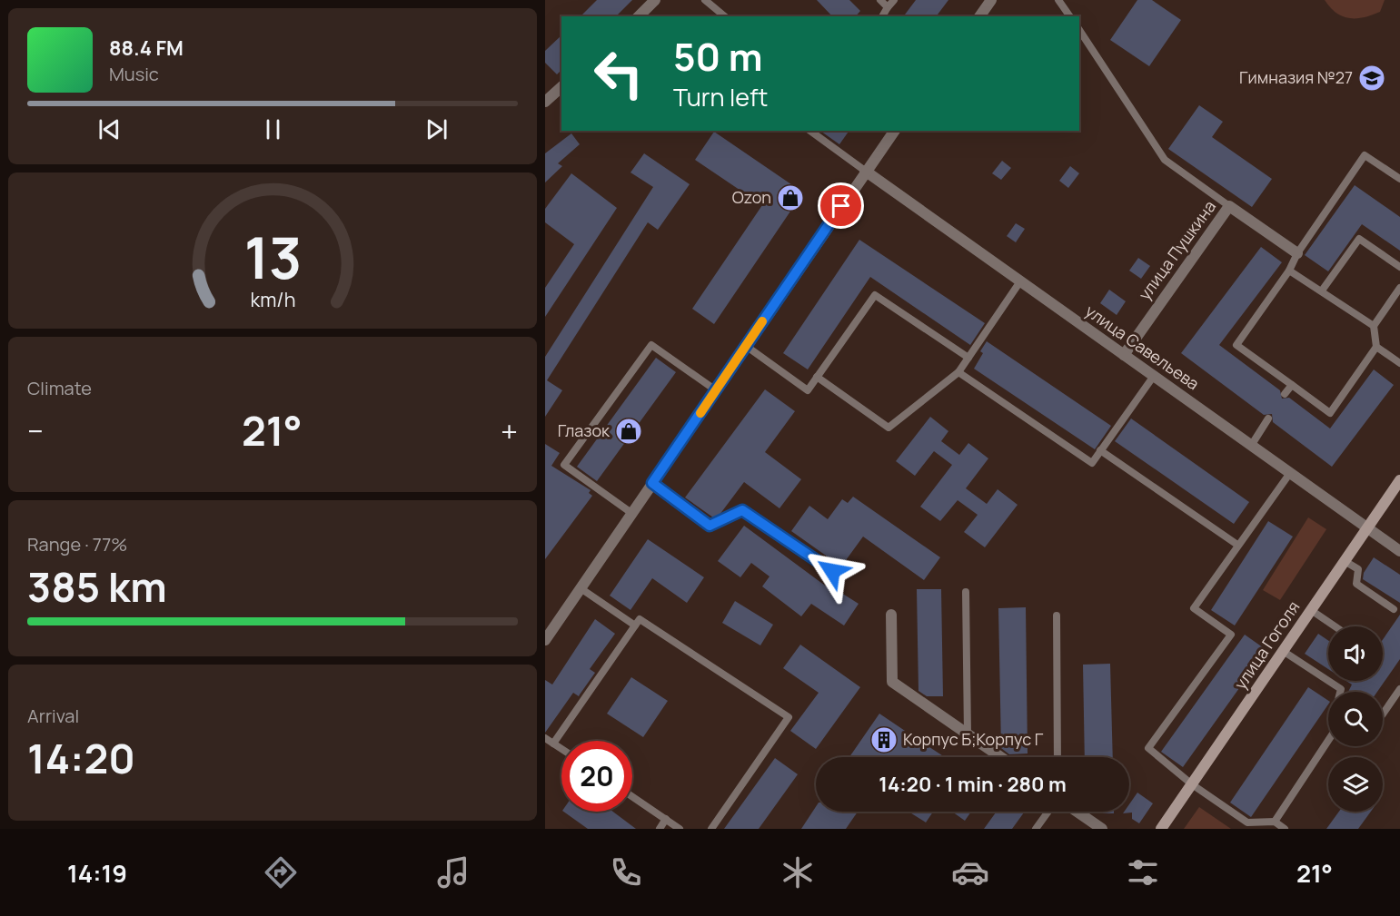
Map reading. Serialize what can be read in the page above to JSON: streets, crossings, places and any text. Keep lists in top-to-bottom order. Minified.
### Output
{"streets":{"main road":["улица Гоголя"],"street":["улица Пушкина","улица Савельева"]},"crossings":[["улица Пушкина","улица Савельева"],["улица Савельева","улица Гоголя"]],"places":{"school or university":["Гимназия №27"],"shop":["Ozon","Глазок"],"building":["Корпус Б;Корпус Г"]},"page":{"turn":["50 m","Turn left"],"song":["88.4 FM","Music"],"tile":["Climate",["Range · 77%","385 km"],["Arrival","14:20"]],"heat":["−","21°","+"],"limit":"20","trip":"14:20 · 1 min · 280 m","tabs":["14:19","21°"],"gauge":["13","km/h"]}}
